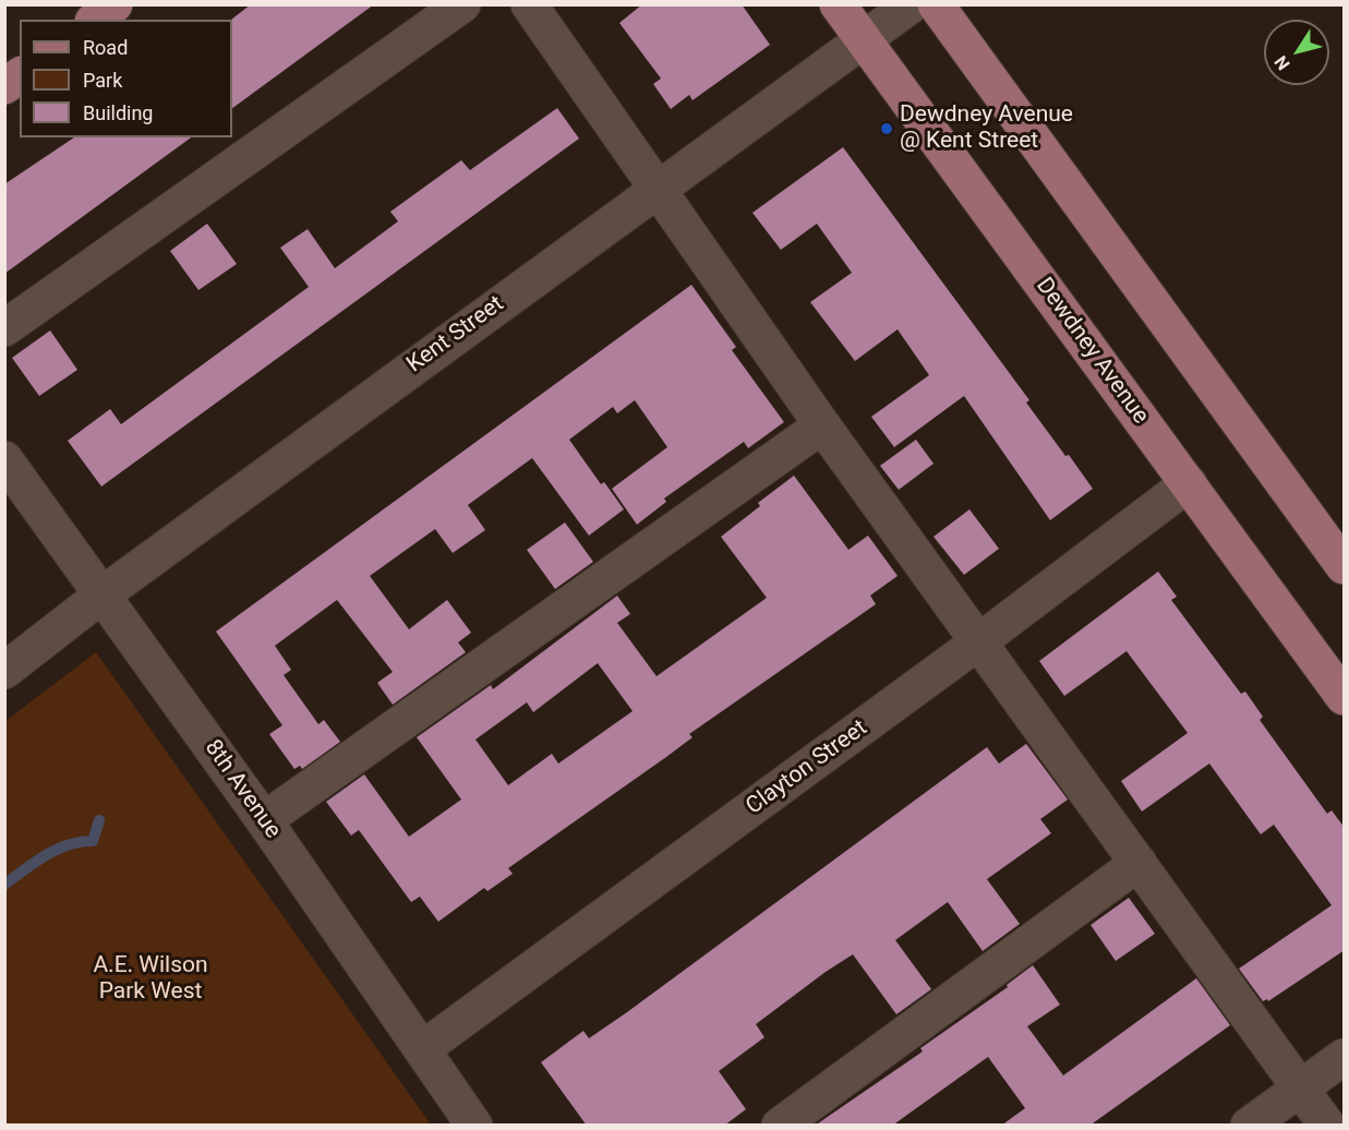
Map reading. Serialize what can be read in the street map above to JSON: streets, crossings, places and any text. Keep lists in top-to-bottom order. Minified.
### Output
{"streets":{"main road":["Dewdney Avenue"],"street":["Kent Street","Clayton Street","8th Avenue"]},"crossings":[["Kent Street","Dewdney Avenue"],["Kent Street","8th Avenue"],["Dewdney Avenue","Clayton Street"],["Clayton Street","8th Avenue"]],"parks":["A.E. Wilson Park West"],"places":["Dewdney Avenue @ Kent Street"],"legend":["Road","Park","Building"],"north":"bottom left"}
